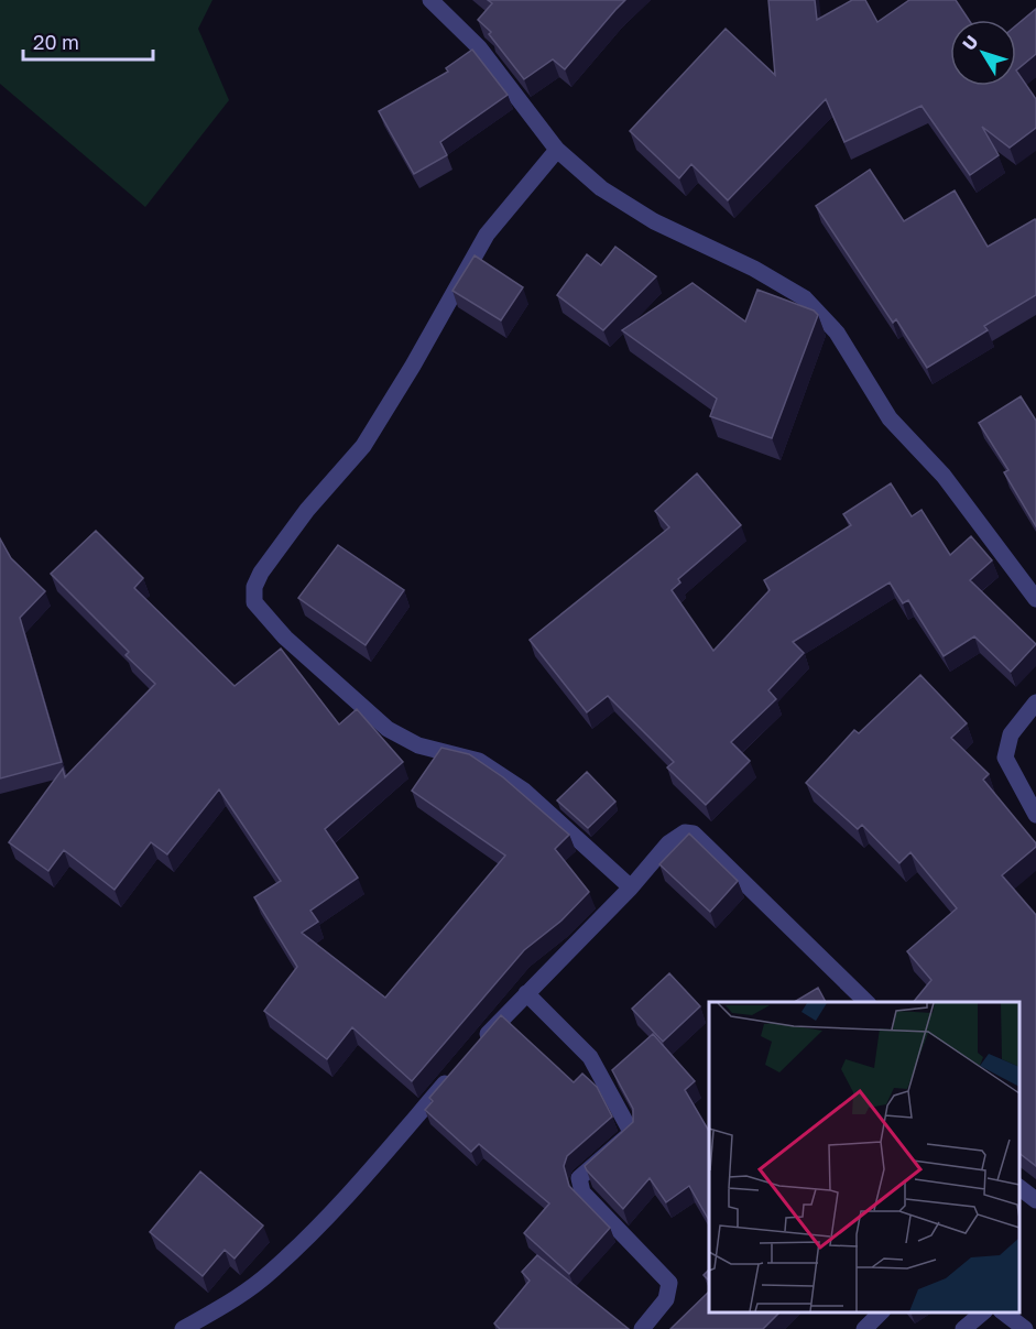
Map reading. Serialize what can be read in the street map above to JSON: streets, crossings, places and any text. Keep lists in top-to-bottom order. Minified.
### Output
{"scale_bar":"20 m","north":"top left"}
